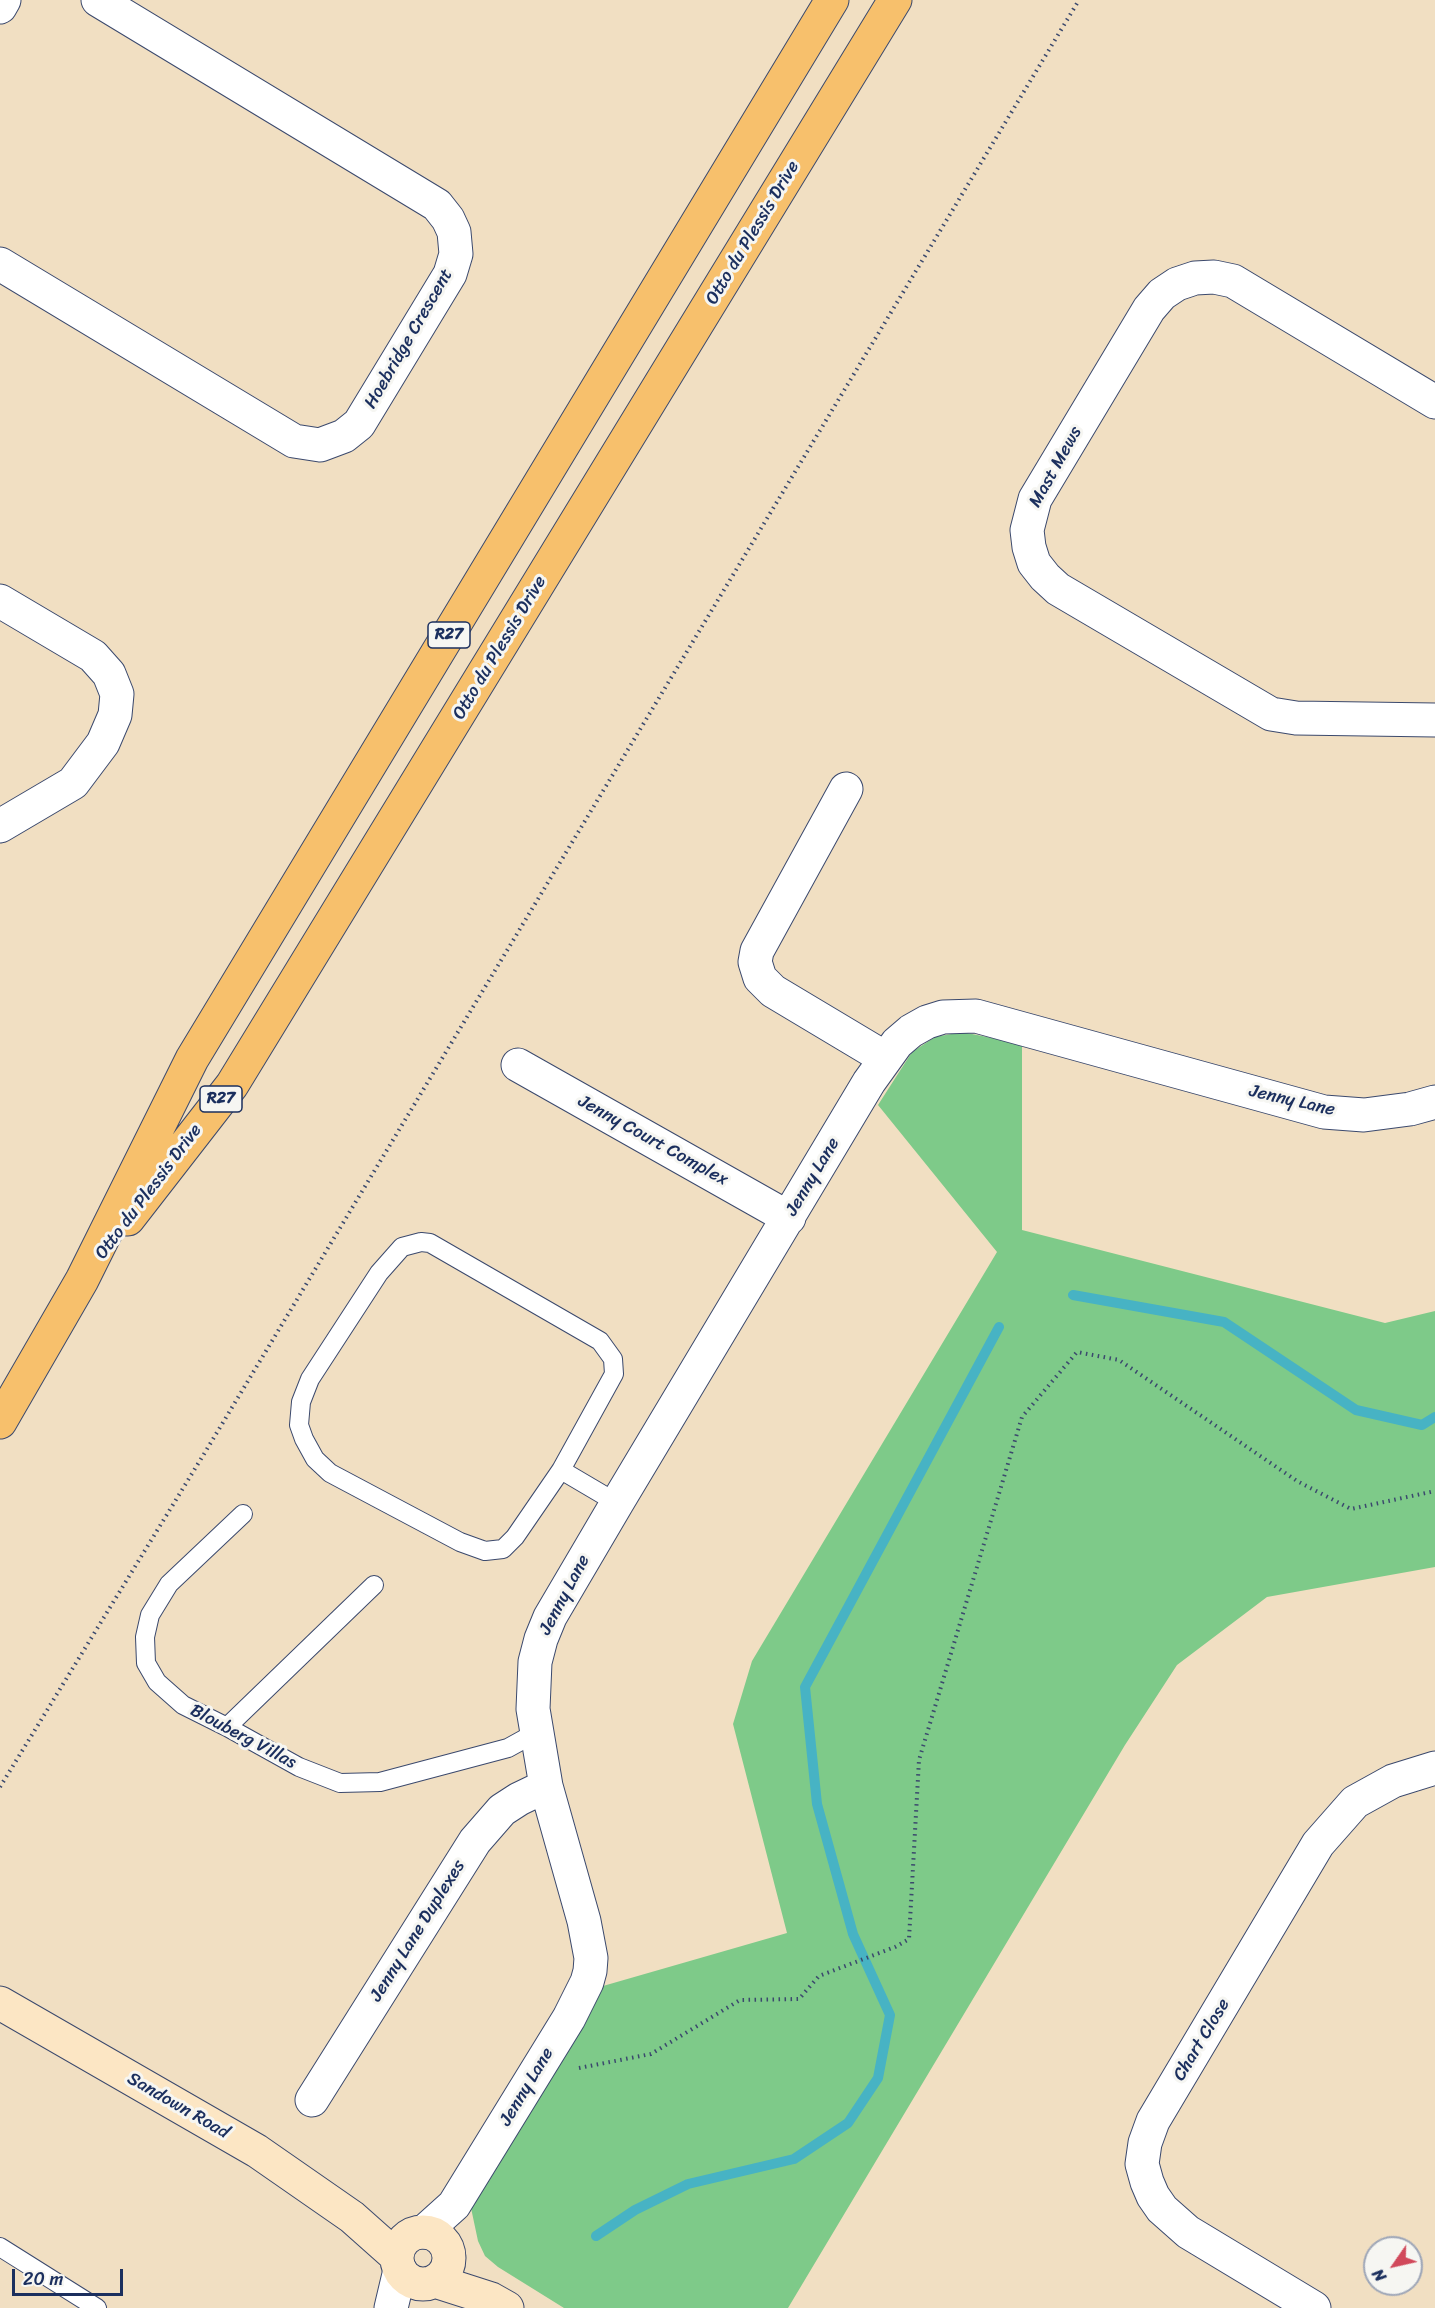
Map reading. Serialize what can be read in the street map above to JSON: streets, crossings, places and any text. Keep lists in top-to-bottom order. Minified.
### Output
{"streets":{"main road":["Otto du Plessis Drive","R27"],"street":["Hoebridge Crescent","Mast Mews","Jenny Lane","Jenny Court Complex","Jenny Lane Duplexes","Chart Close","Sandown Road"],"lane":["Blouberg Villas"]},"crossings":[["Jenny Lane","Jenny Court Complex"],["Jenny Lane","Blouberg Villas"],["Jenny Lane","Jenny Lane Duplexes"],["Jenny Lane","Sandown Road"]],"scale_bar":"20 m","north":"bottom left"}
